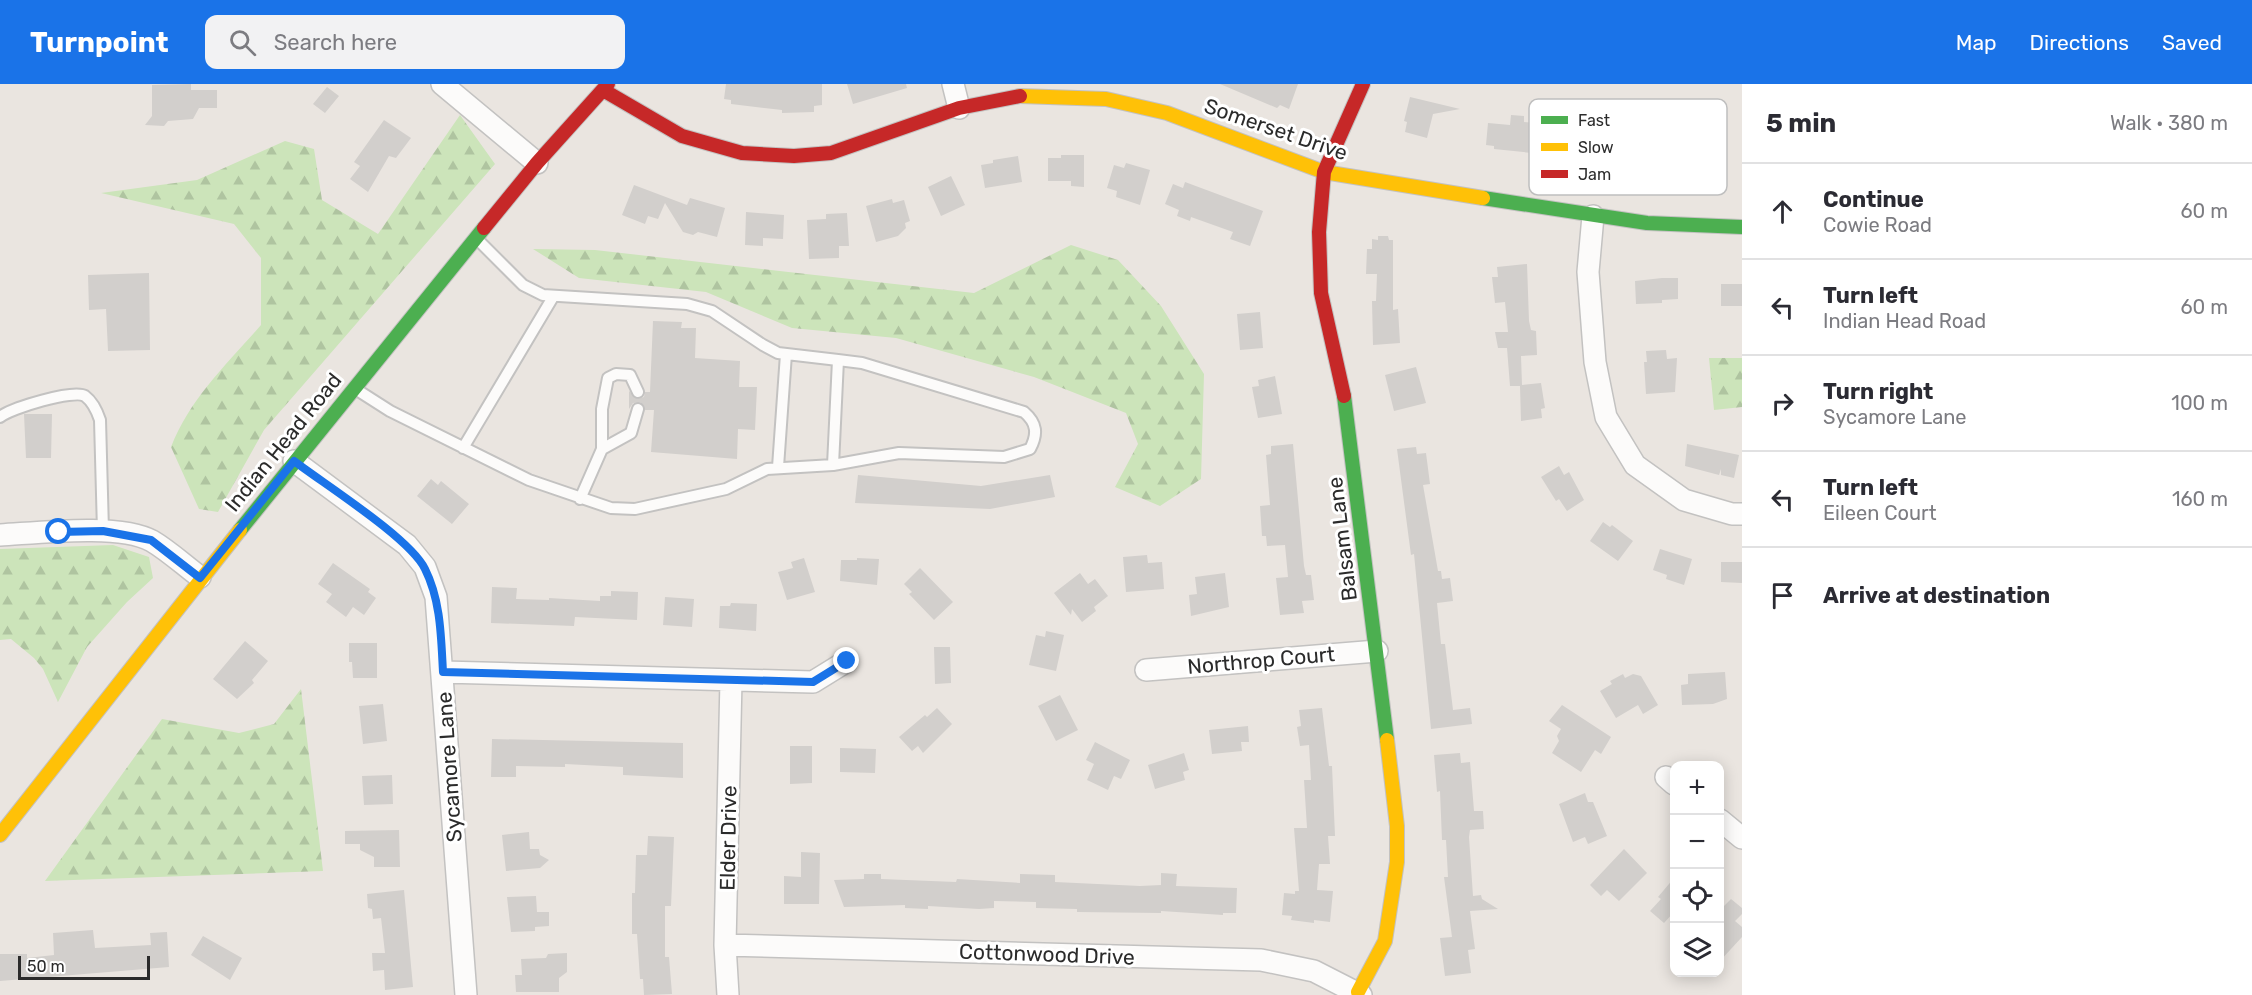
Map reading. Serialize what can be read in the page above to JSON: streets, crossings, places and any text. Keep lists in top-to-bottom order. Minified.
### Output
{"streets":{"street":["Somerset Drive","Indian Head Road","Balsam Lane","Northrop Court","Sycamore Lane","Elder Drive","Cottonwood Drive"]},"crossings":[["Somerset Drive","Indian Head Road"],["Somerset Drive","Balsam Lane"],["Indian Head Road","Sycamore Lane"],["Balsam Lane","Northrop Court"],["Balsam Lane","Cottonwood Drive"],["Elder Drive","Cottonwood Drive"]],"legend":["Fast","Slow","Jam"],"scale_bar":"50 m","page":{"header":"Turnpoint","search":"Search here","nav":["Map","Directions","Saved"],"heading":["5 min","Walk · 380 m"],"list":[["Continue","Cowie Road","60 m"],["Turn left","Indian Head Road","60 m"],["Turn right","Sycamore Lane","100 m"],["Turn left","Eileen Court","160 m"],"Arrive at destination"],"map_buttons":["+","−"],"scale":"50 m"}}
